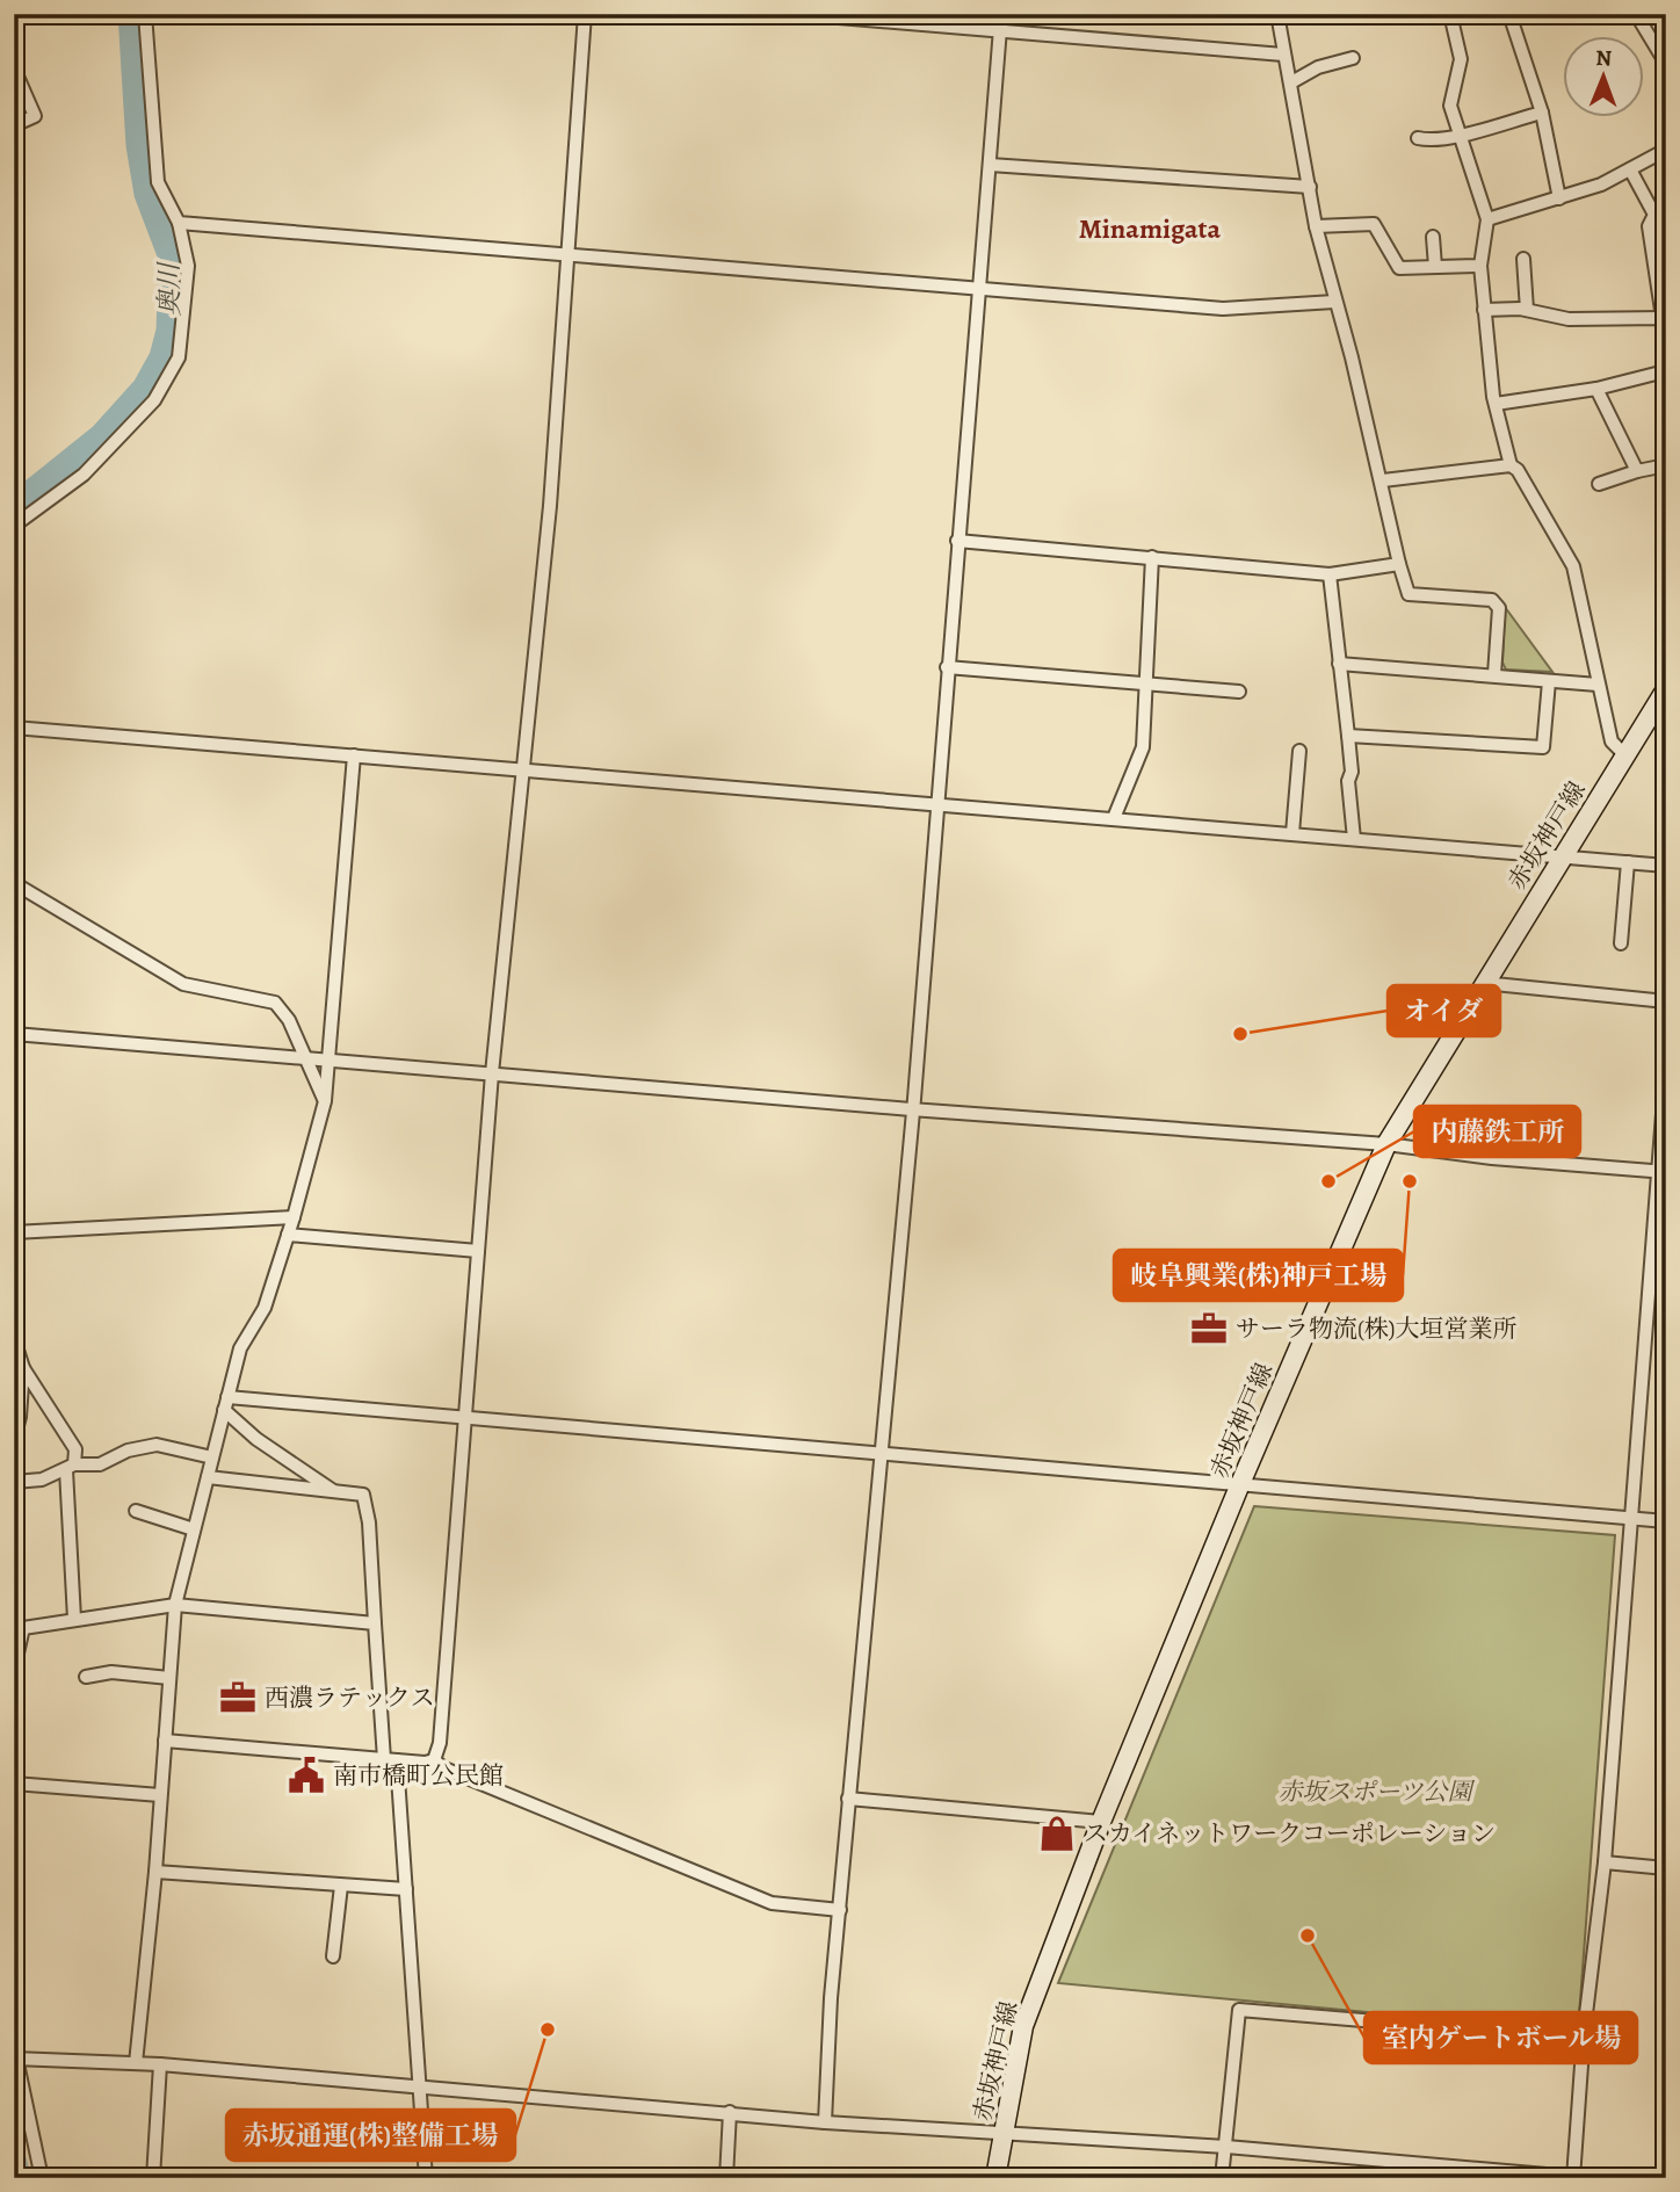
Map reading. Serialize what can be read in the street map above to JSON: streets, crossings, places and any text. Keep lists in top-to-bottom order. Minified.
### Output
{"streets":{"main road":["赤坂神戸線"]},"districts":["Minamigata"],"water":["奥川"],"parks":["赤坂スポーツ公園"],"places":{"other":["オイダ","内藤鉄工所","岐阜興業(株)神戸工場","室内ゲートボール場","赤坂通運(株)整備工場"],"office":["サーラ物流(株)大垣営業所","西濃ラテックス"],"public building":["南市橋町公民館"],"shop":["スカイネットワークコーポレーション"]},"north":"top"}
